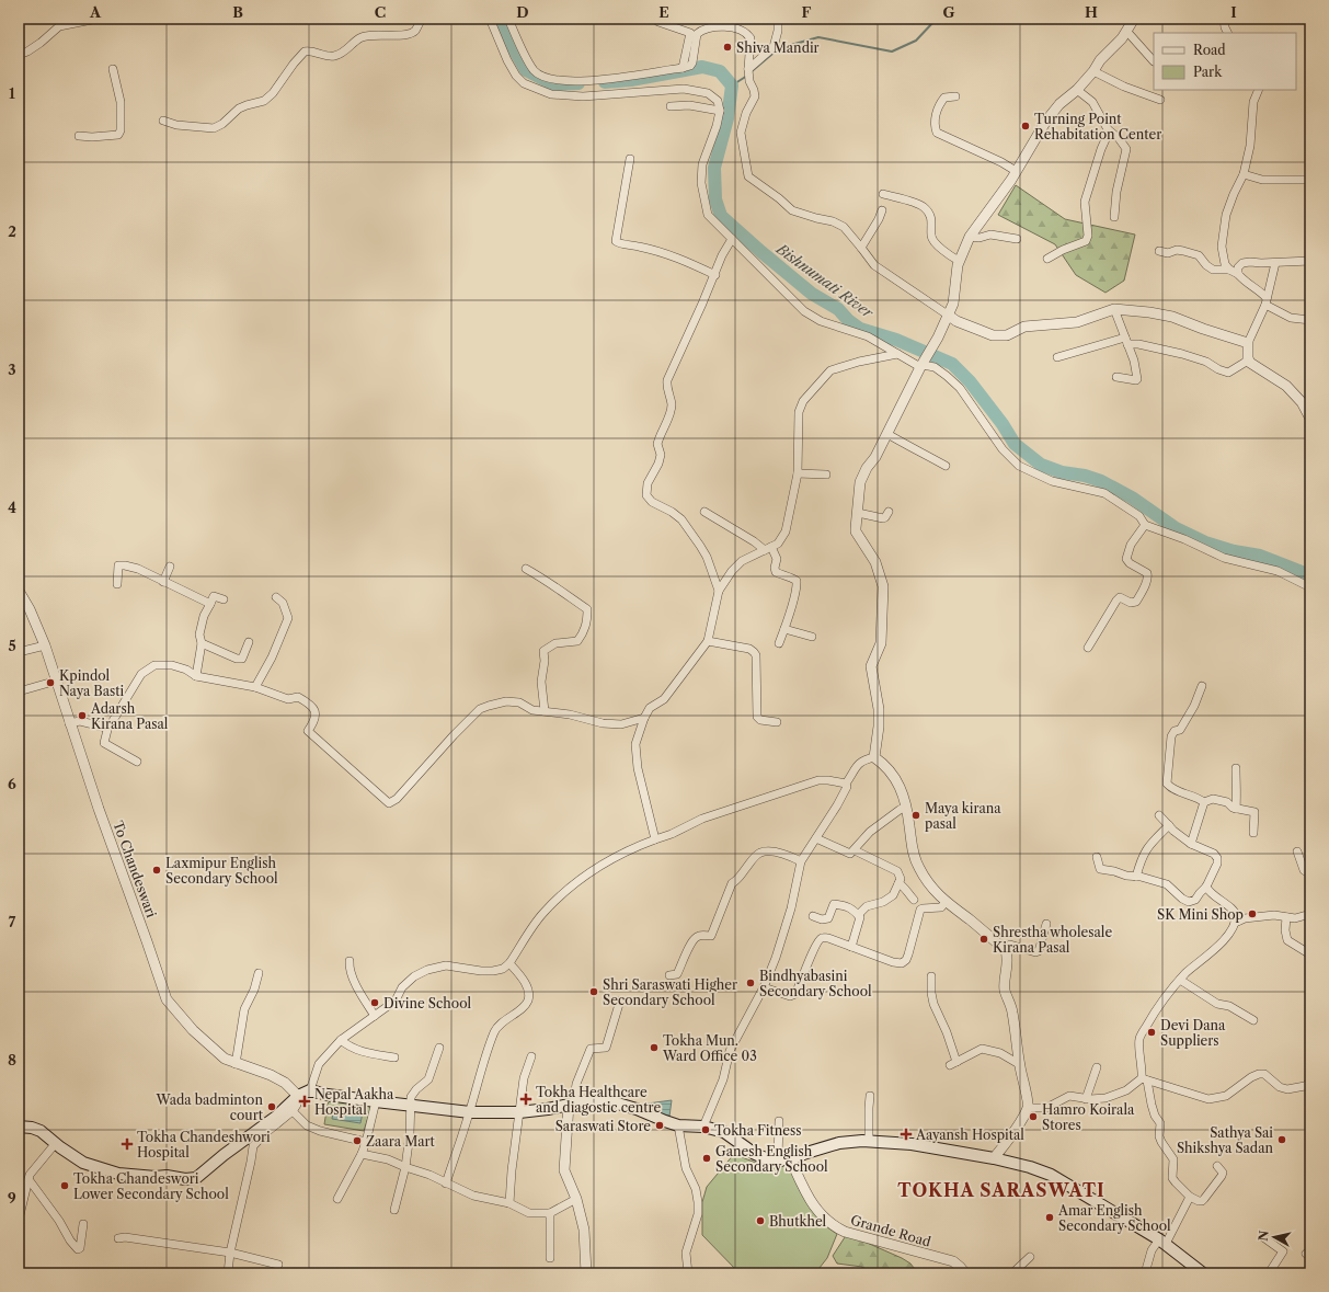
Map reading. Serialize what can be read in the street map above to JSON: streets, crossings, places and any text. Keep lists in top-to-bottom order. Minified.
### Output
{"streets":{"street":["To Chandeswari","Grande Road"]},"districts":["TOKHA SARASWATI"],"water":["Bishnumati River"],"places":{"other":["Shiva Mandir","Turning Point Rehabitation Center","Kpindol Naya Basti","Adarsh Kirana Pasal","Maya kirana pasal","Laxmipur English Secondary School","SK Mini Shop","Shrestha wholesale Kirana Pasal","Bindhyabasini Secondary School","Shri Saraswati Higher Secondary School","Divine School","Devi Dana Suppliers","Tokha Mun. Ward Office 03","Wada badminton court","Hamro Koirala Stores","Saraswati Store","Tokha Fitness","Sathya Sai Shikshya Sadan","Zaara Mart","Ganesh English Secondary School","Tokha Chandeswori Lower Secondary School","Amar English Secondary School","Bhutkhel"],"health":["Tokha Healthcare and diagostic centre","Nepal Aakha Hospital","Aayansh Hospital","Tokha Chandeshwori Hospital"]},"legend":["Road","Park"],"north":"left","grid":{"columns":["A","B","C","D","E","F","G","H","I"],"rows":["1","2","3","4","5","6","7","8","9"]}}
